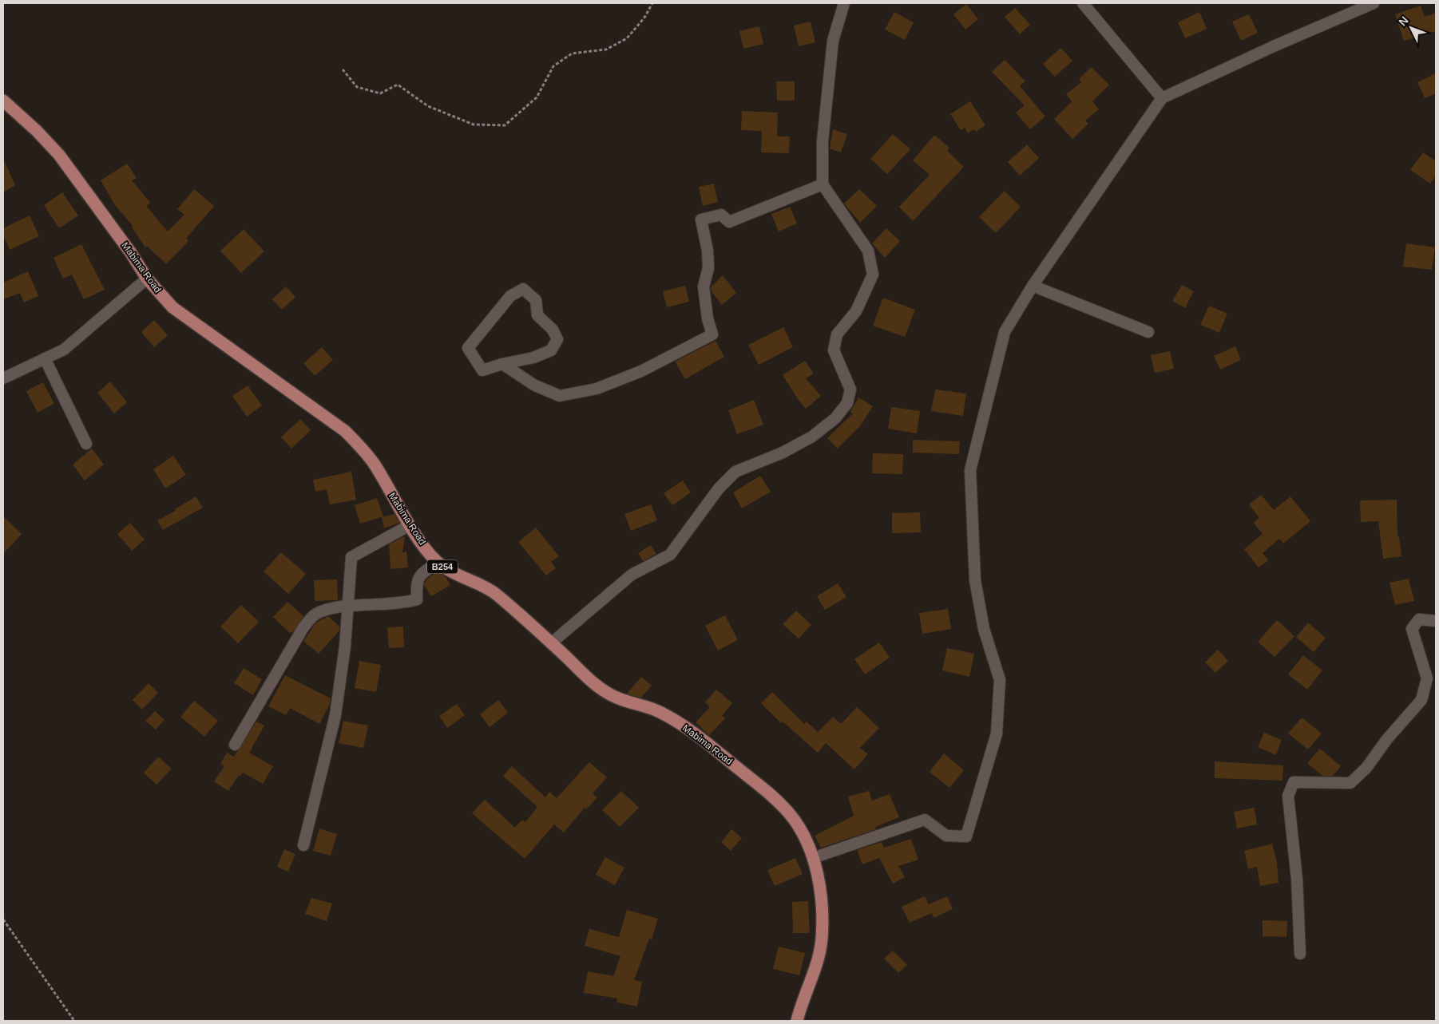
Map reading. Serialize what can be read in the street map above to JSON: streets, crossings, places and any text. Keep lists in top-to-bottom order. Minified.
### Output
{"streets":{"main road":["Mabima Road","B254"]},"north":"top left"}
